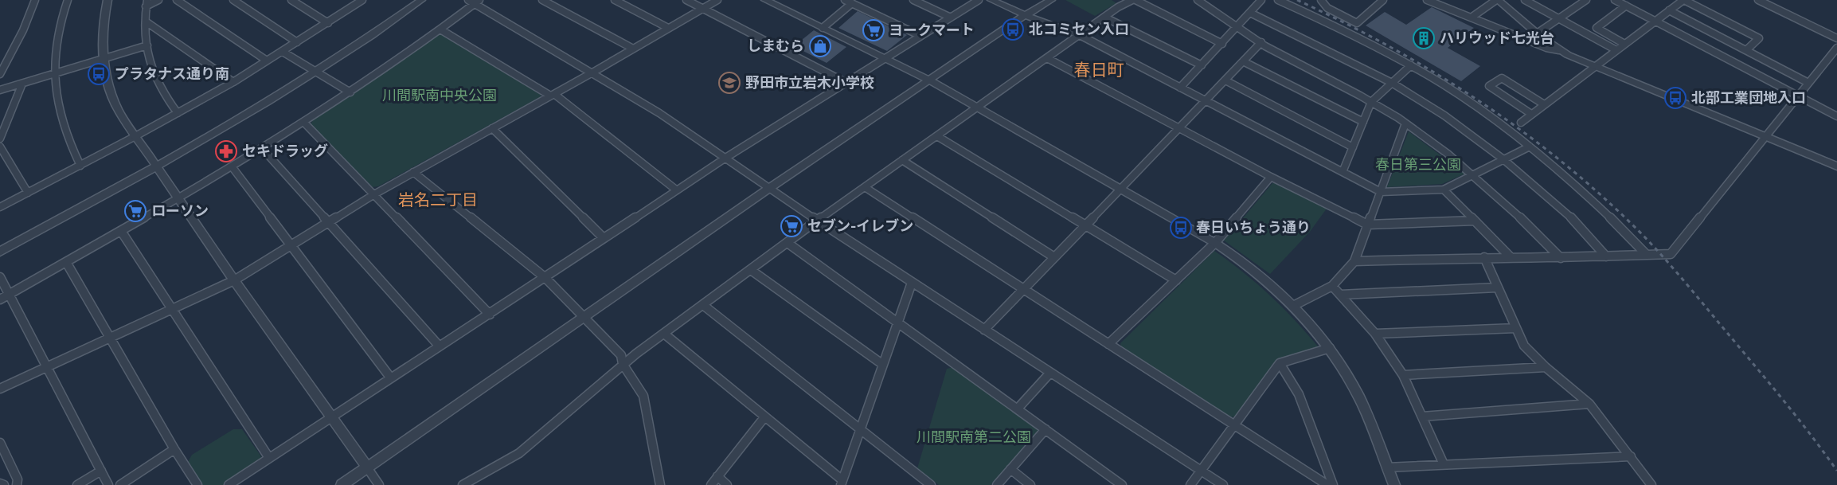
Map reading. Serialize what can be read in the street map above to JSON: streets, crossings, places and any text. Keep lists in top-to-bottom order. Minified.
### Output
{"districts":["春日町","岩名二丁目"],"parks":["川間駅南中央公園","春日第三公園","川間駅南第二公園"],"places":{"bus stop":["北コミセン入口","プラタナス通り南","北部工業団地入口","春日いちょう通り"],"supermarket":["ヨークマート","ローソン","セブン-イレブン"],"building":["ハリウッド七光台"],"shop":["しまむら"],"school or university":["野田市立岩木小学校"],"pharmacy":["セキドラッグ"]}}
